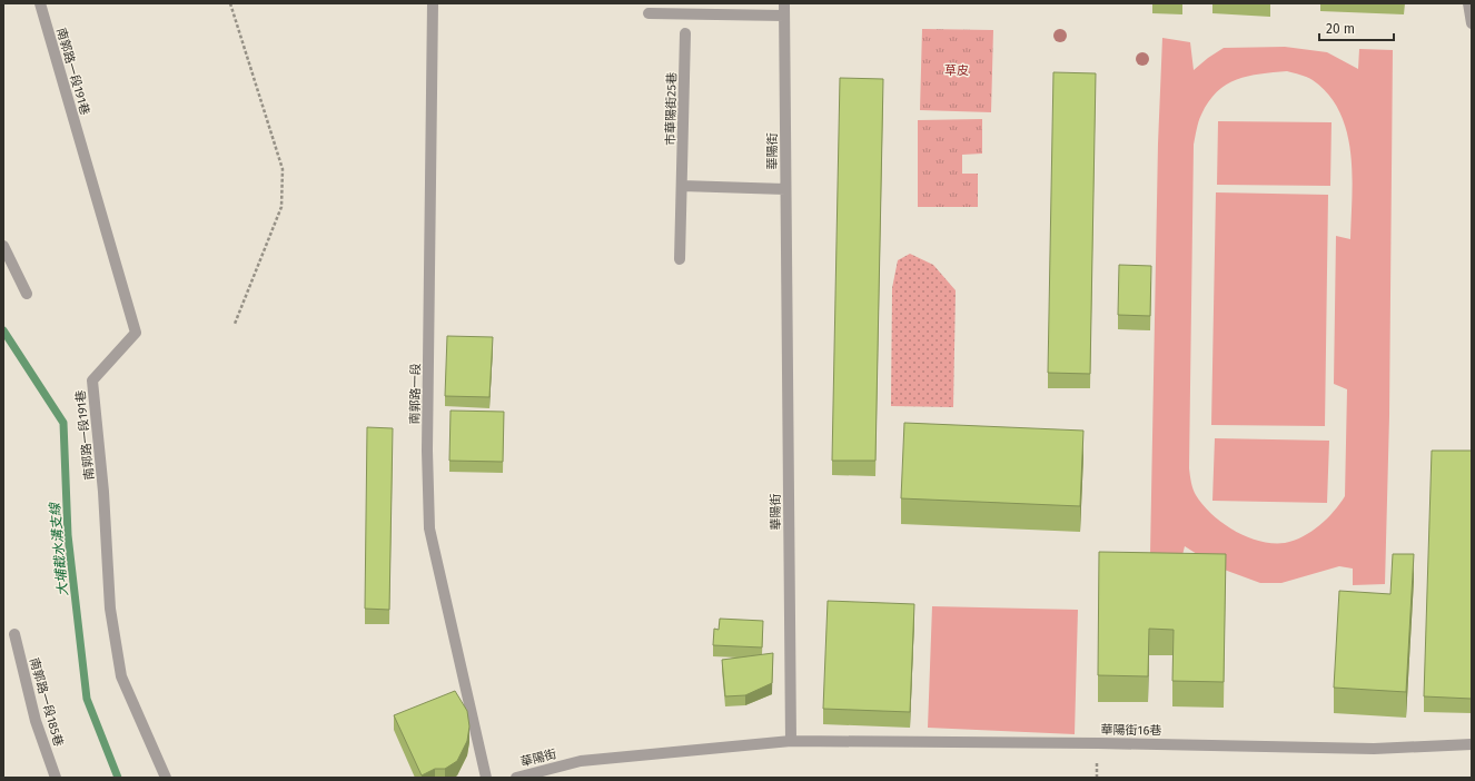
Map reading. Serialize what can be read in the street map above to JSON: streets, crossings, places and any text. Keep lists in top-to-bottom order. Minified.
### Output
{"streets":{"street":["南郭路一段191巷","市華陽街25巷","華陽街","南郭路一段","南郭路一段185巷","華陽街16巷"]},"crossings":[["華陽街","華陽街16巷"]],"water":["大埔截水溝支線"],"parks":["草皮"],"scale_bar":"20 m"}
